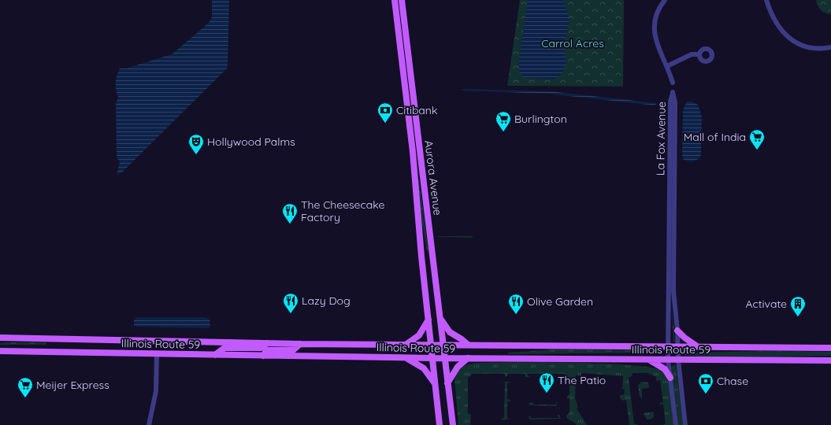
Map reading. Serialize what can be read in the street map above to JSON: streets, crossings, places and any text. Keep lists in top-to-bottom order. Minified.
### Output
{"streets":{"main road":["Aurora Avenue","Illinois Route 59"],"street":["La Fox Avenue"]},"crossings":[["La Fox Avenue","Illinois Route 59"],["Aurora Avenue","Illinois Route 59"]],"parks":["Carrol Acres"],"places":{"bank":["Citibank","Chase"],"supermarket":["Burlington","Mall of India","Meijer Express"],"theatre":["Hollywood Palms"],"restaurant":["The Cheesecake Factory","Lazy Dog","Olive Garden","The Patio"],"building":["Activate"]}}
